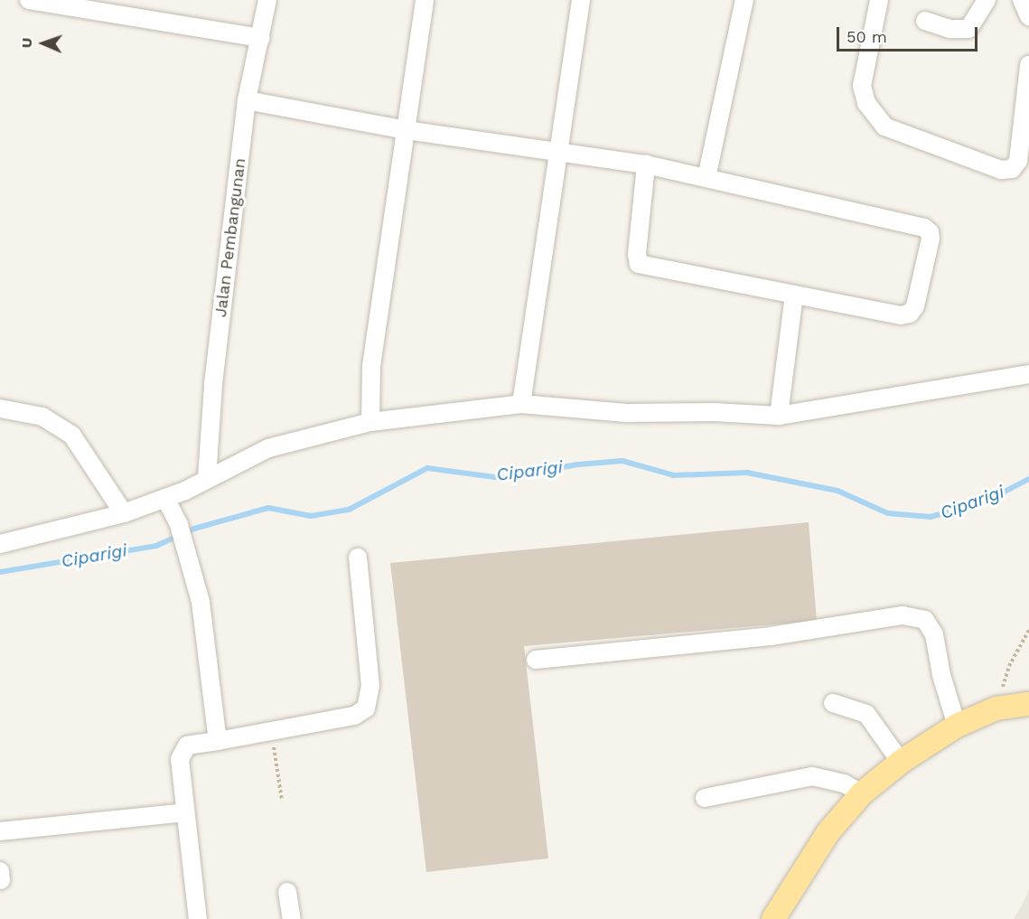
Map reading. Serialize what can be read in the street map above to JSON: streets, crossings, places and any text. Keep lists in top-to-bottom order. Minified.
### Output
{"streets":{"street":["Jalan Pembangunan"]},"water":["Ciparigi"],"scale_bar":"50 m","north":"left"}
